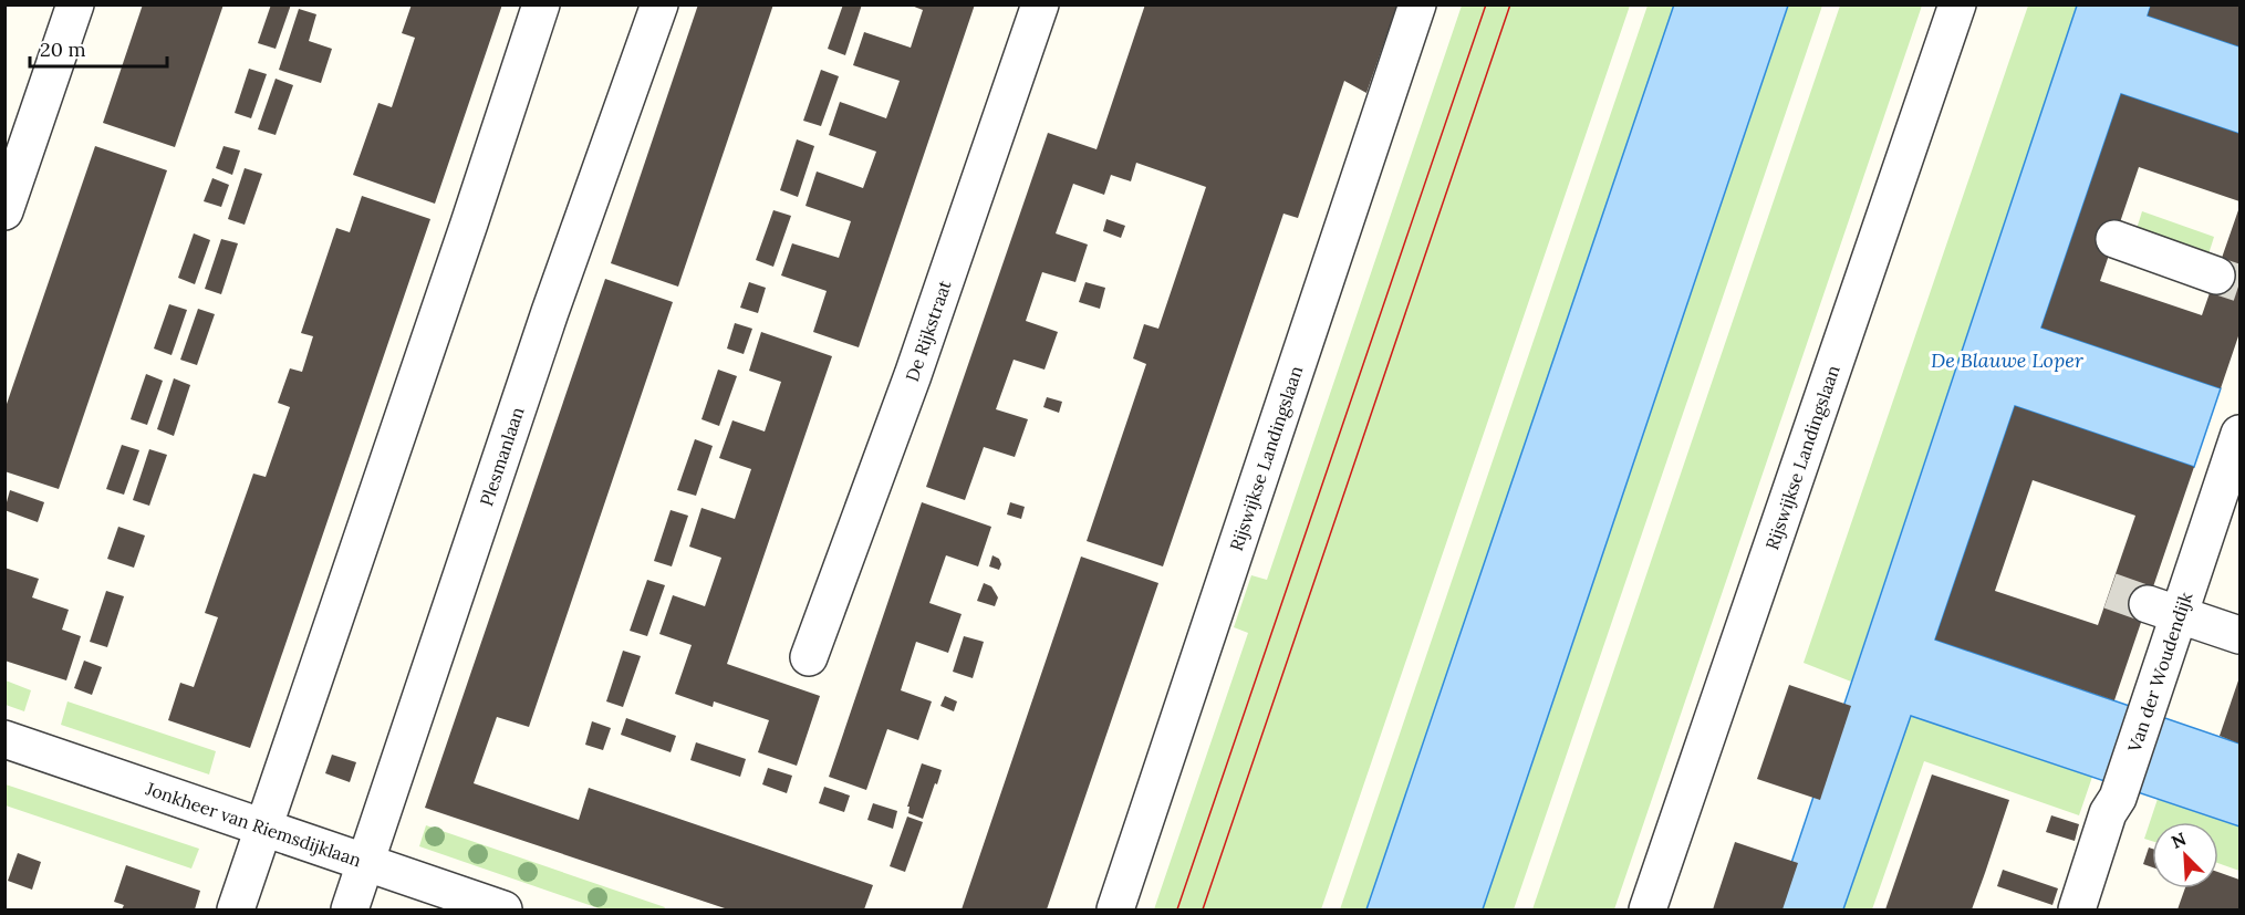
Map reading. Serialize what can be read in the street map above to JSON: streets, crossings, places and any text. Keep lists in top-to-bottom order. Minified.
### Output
{"streets":{"street":["De Rijkstraat","Plesmanlaan","Rijswijkse Landingslaan","Van der Woudendijk","Jonkheer van Riemsdijklaan"]},"crossings":[["Plesmanlaan","Jonkheer van Riemsdijklaan"]],"water":["De Blauwe Loper"],"scale_bar":"20 m","north":"top left"}
